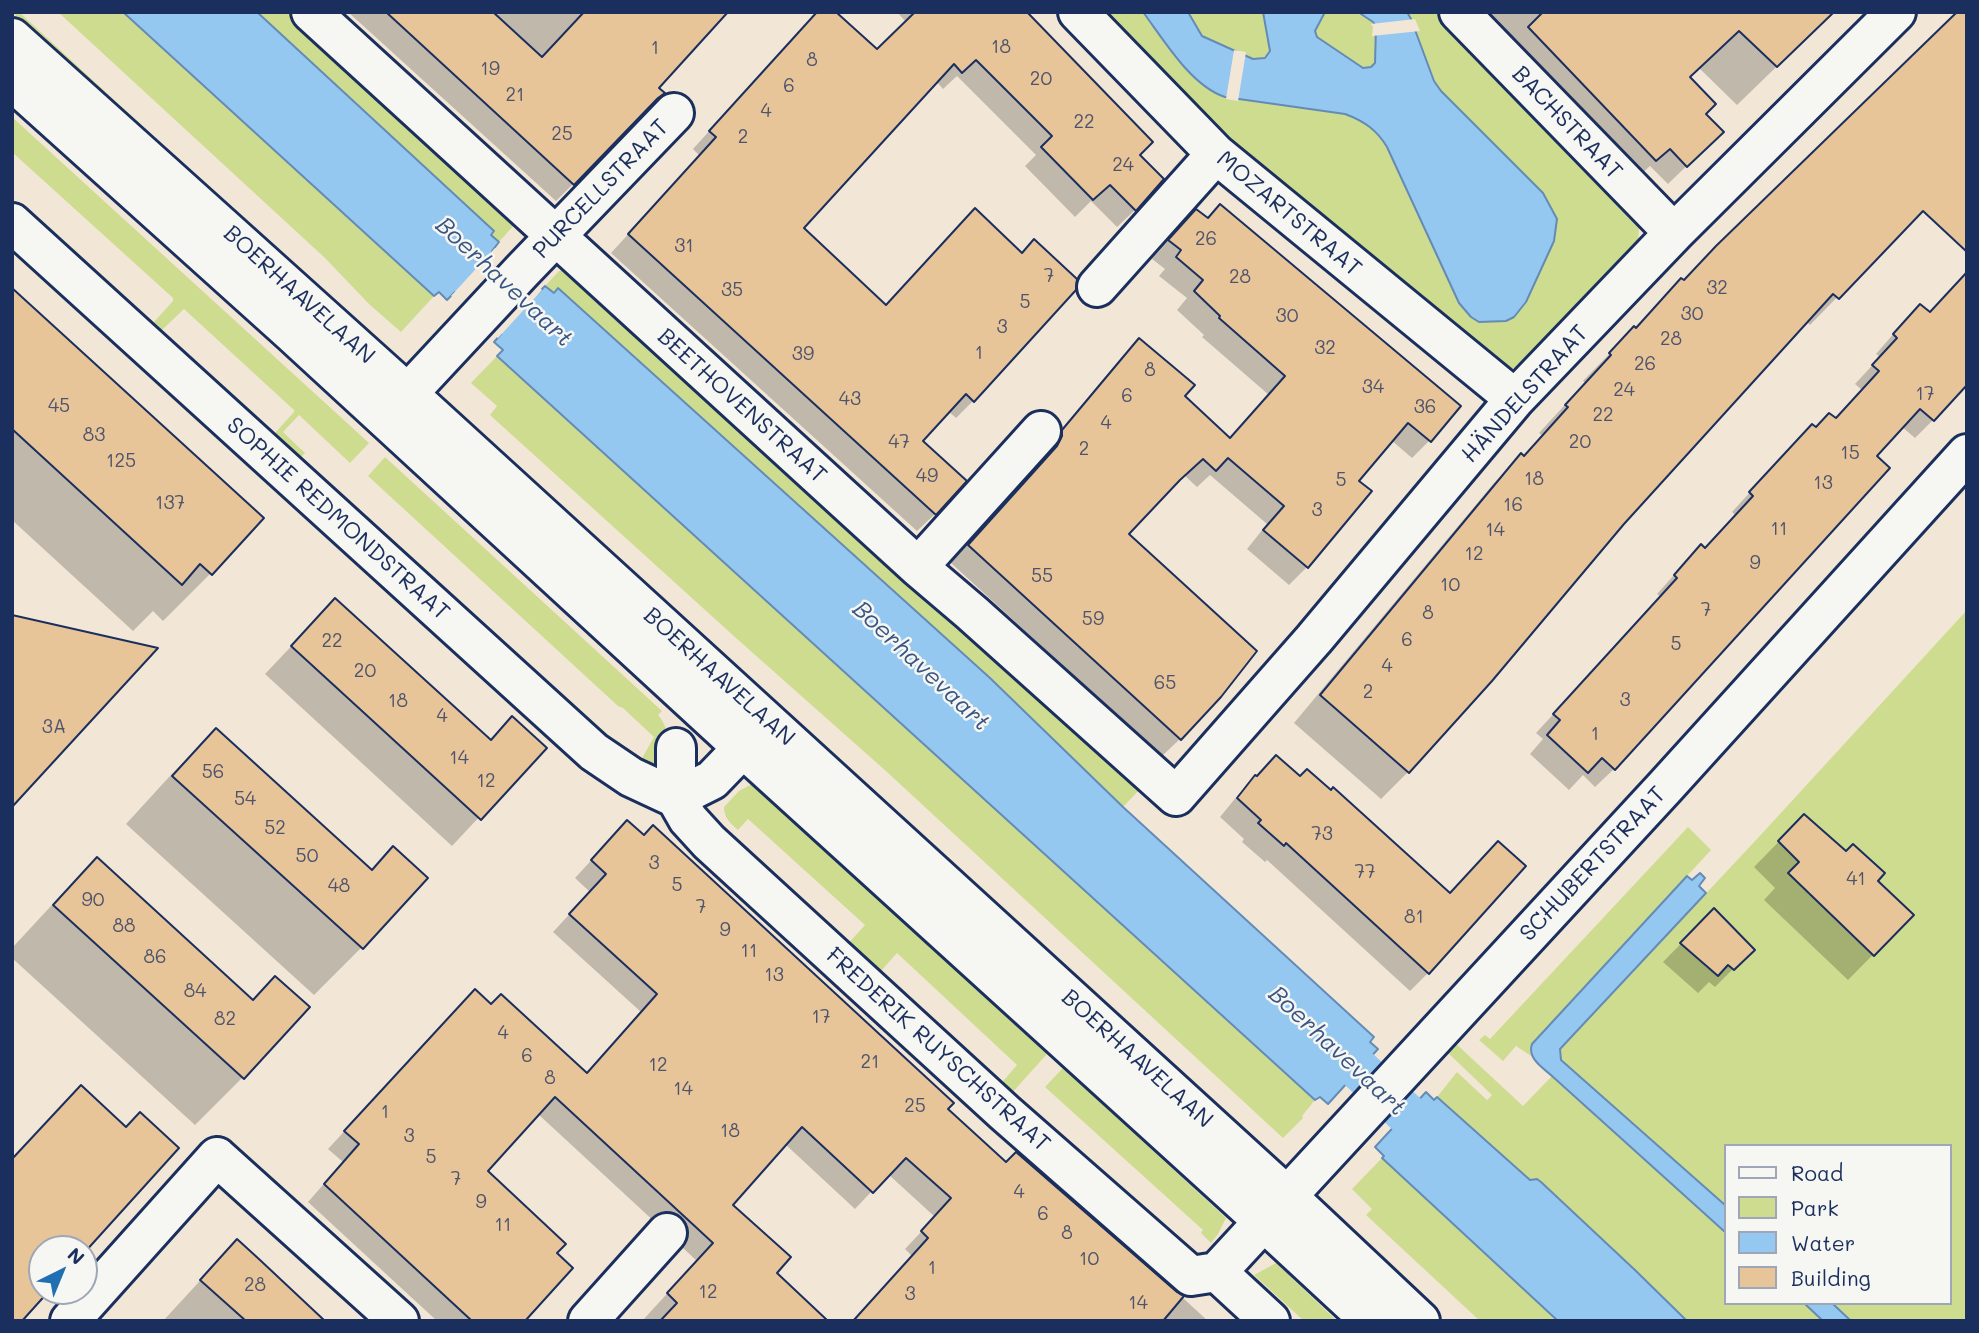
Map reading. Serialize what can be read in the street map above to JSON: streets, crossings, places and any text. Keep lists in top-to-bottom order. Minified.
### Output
{"streets":{"street":["BACHSTRAAT","PURCELLSTRAAT","MOZARTSTRAAT","BOERHAAVELAAN","HÄNDELSTRAAT","BEETHOVENSTRAAT","SOPHIE REDMONDSTRAAT","SCHUBERTSTRAAT","FREDERIK RUYSCHSTRAAT"]},"crossings":[["BACHSTRAAT","HÄNDELSTRAAT"],["PURCELLSTRAAT","BOERHAAVELAAN"],["PURCELLSTRAAT","BEETHOVENSTRAAT"],["MOZARTSTRAAT","HÄNDELSTRAAT"],["BOERHAAVELAAN","SCHUBERTSTRAAT"],["HÄNDELSTRAAT","BEETHOVENSTRAAT"],["SOPHIE REDMONDSTRAAT","FREDERIK RUYSCHSTRAAT"],["SCHUBERTSTRAAT","FREDERIK RUYSCHSTRAAT"]],"water":["Boerhavevaart"],"house_numbers":["18","1","8","19","20","6","21","4","22","25","2","24","26","31","7","28","32","35","5","30","30","3","28","32","1","39","26","8","34","24","17","6","43","45","36","22","4","83","47","20","2","15","125","49","18","5","13","137","16","3","11","14","12","9","55","10","7","8","59","6","22","5","4","20","65","2","3","18","4","3A","1","14","56","12","54","52","73","50","3","77","41","5","48","90","7","81","88","9","11","86","13","84","17","82","4","6","21","12","8","14","25","1","18","3","5","7","4","9","6","11","8","10","1","28","12","3","14"],"legend":["Road","Park","Water","Building"],"north":"top right"}
